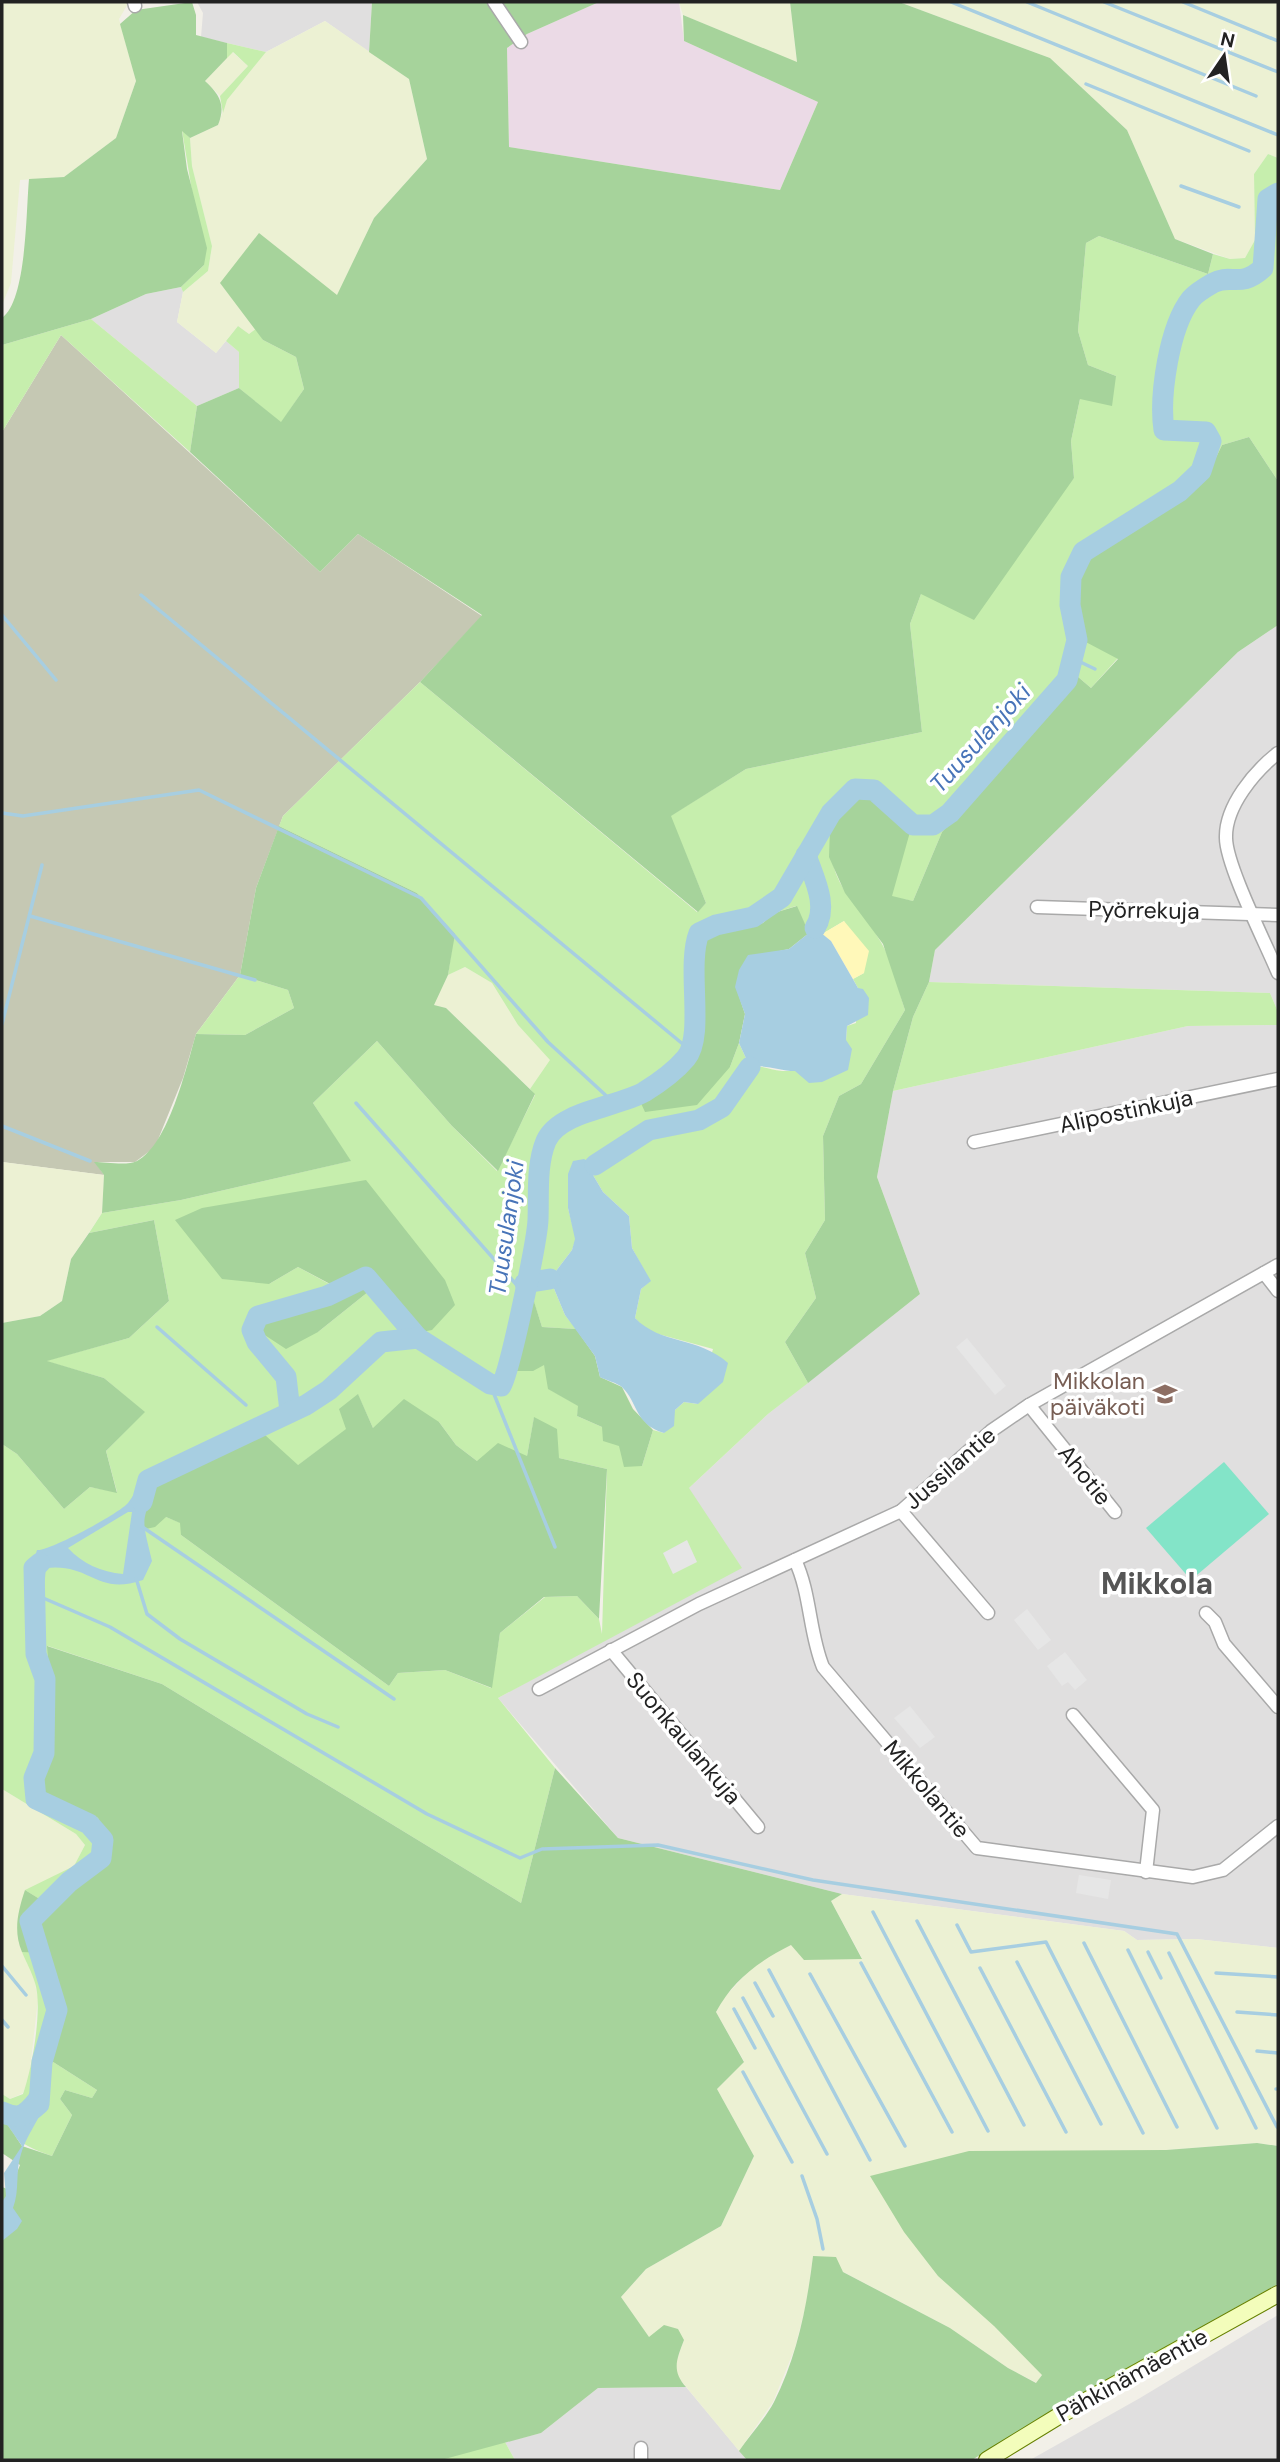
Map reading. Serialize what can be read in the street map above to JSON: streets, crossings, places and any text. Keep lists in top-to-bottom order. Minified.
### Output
{"streets":{"street":["Pyörrekuja","Alipostinkuja","Jussilantie","Ahotie","Suonkaulankuja","Mikkolantie","Pähkinämäentie"]},"crossings":[["Jussilantie","Ahotie"],["Jussilantie","Suonkaulankuja"],["Jussilantie","Mikkolantie"]],"districts":["Mikkola"],"water":["Tuusulanjoki"],"places":{"school or university":["Mikkolan päiväkoti"]},"north":"top"}
